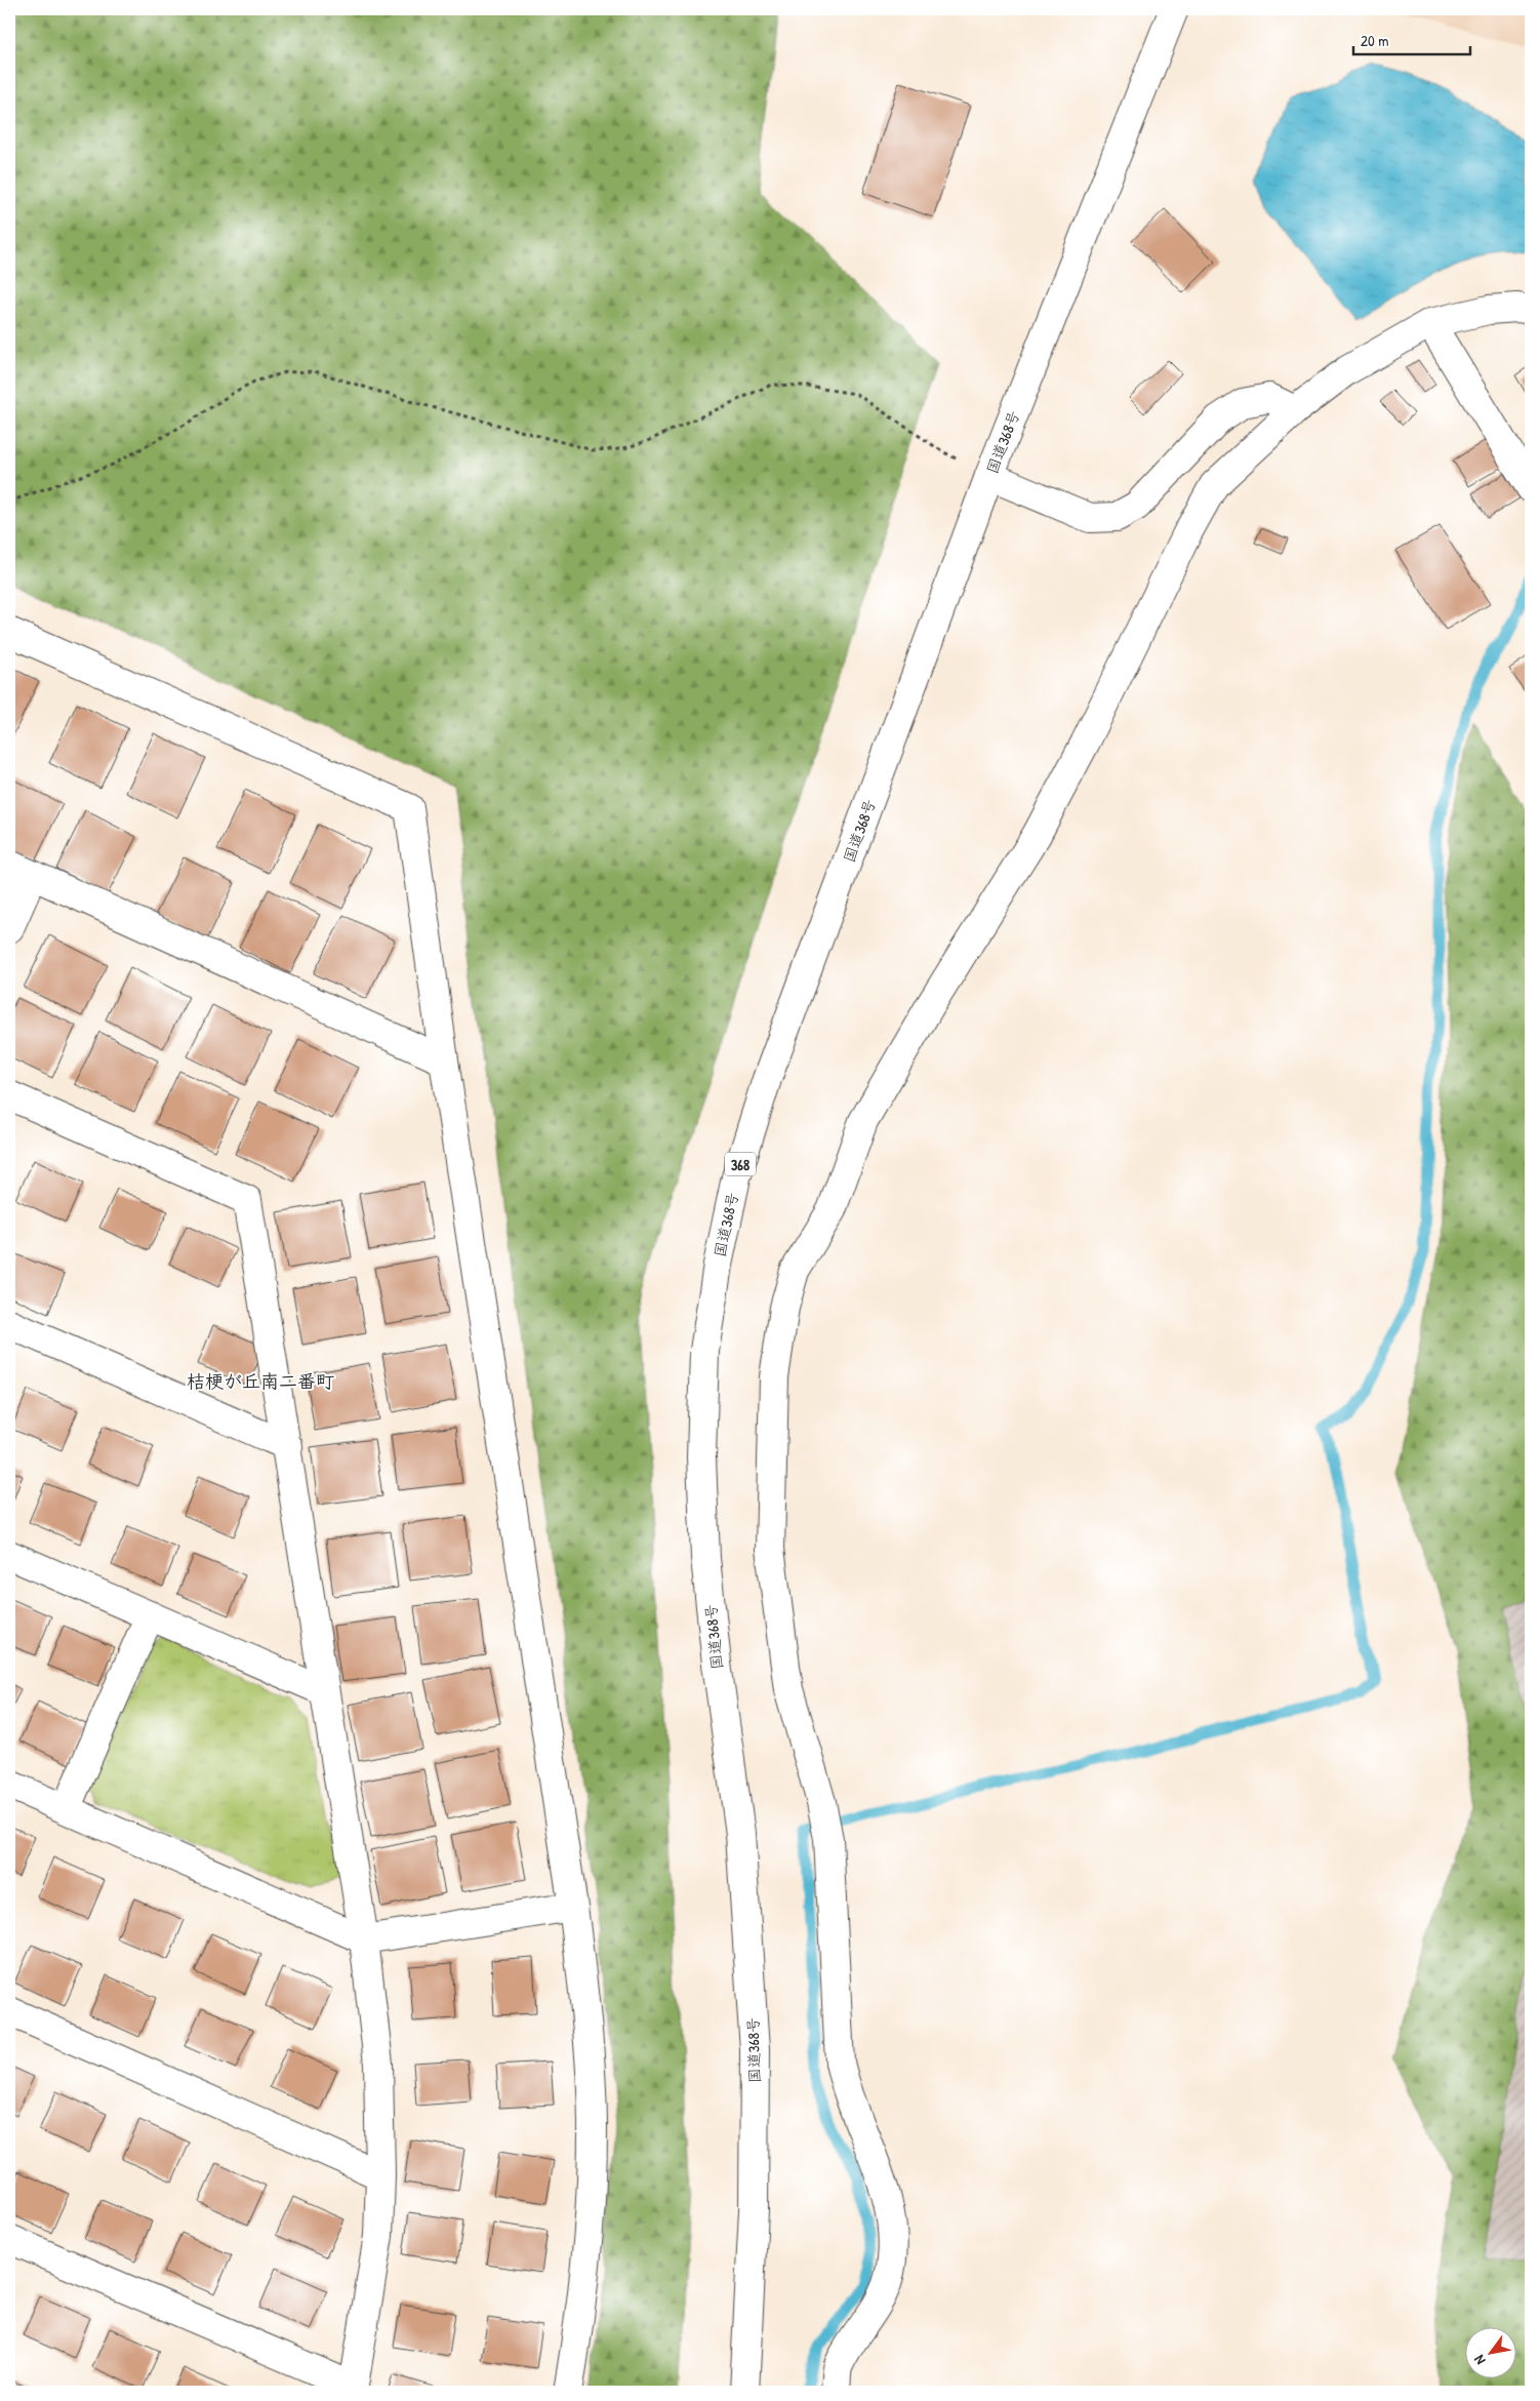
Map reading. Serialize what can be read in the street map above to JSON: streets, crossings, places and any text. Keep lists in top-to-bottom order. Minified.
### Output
{"streets":{"main road":["国道368号","368"]},"districts":["桔梗が丘南二番町"],"scale_bar":"20 m","north":"bottom left"}
